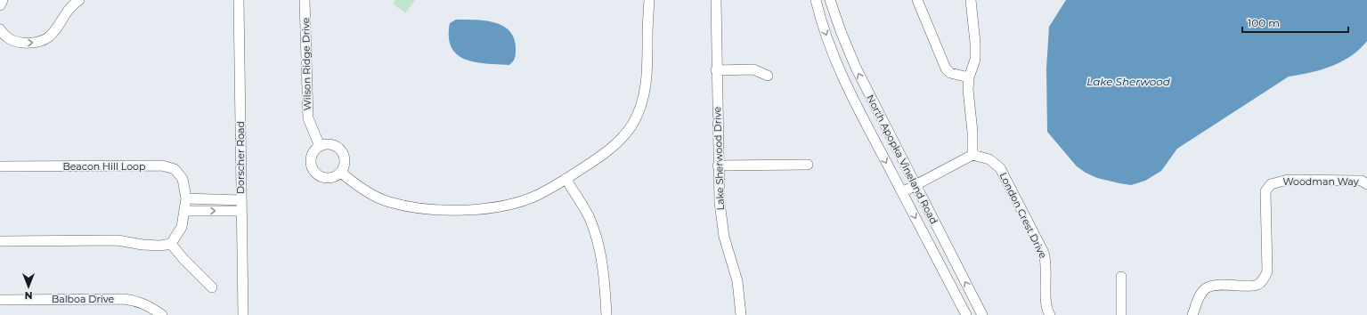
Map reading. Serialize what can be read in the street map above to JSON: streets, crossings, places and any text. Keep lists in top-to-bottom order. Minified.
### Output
{"streets":{"street":["Wilson Ridge Drive","Dorscher Road","Lake Sherwood Drive","North Apopka Vineland Road","Beacon Hill Loop","Woodman Way","London Crest Drive","Balboa Drive"]},"water":["Lake Sherwood"],"scale_bar":"100 m","north":"bottom"}
